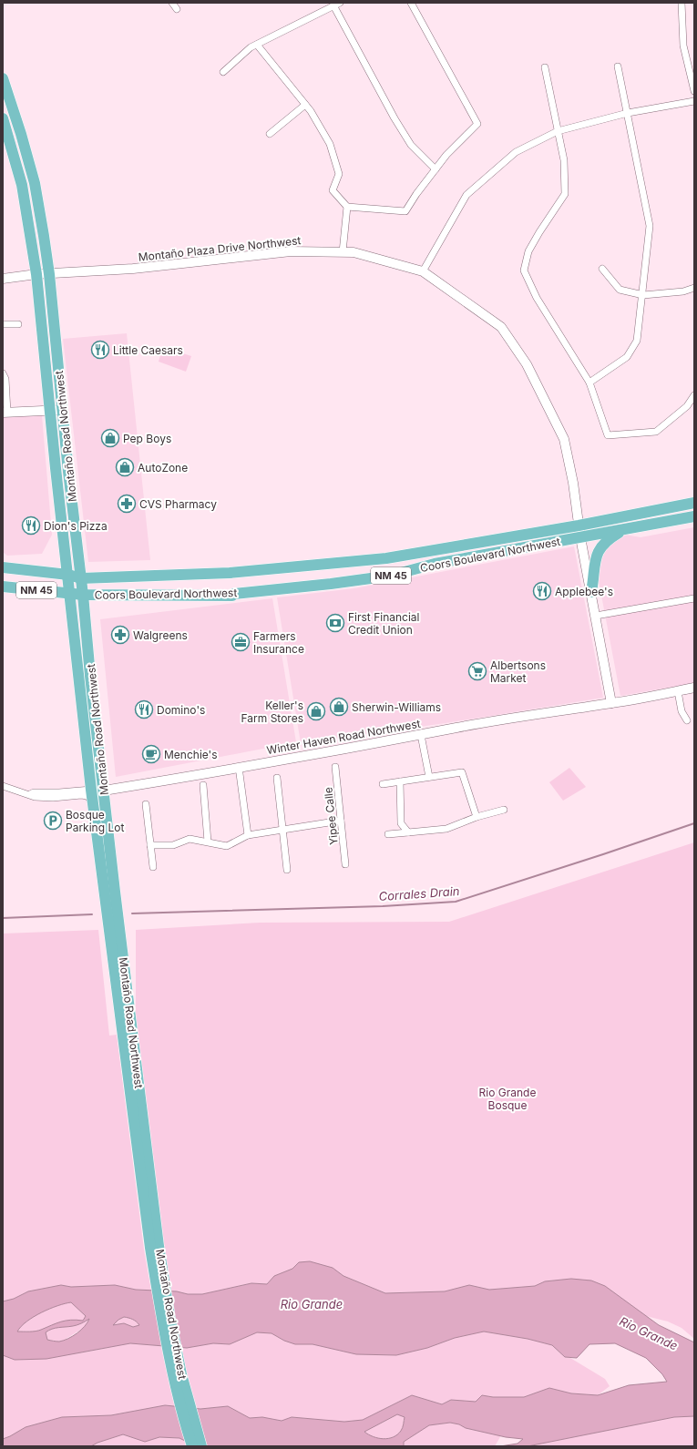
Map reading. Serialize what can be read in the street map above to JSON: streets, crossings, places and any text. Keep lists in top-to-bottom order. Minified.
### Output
{"streets":{"main road":["Montaño Road Northwest","Coors Boulevard Northwest","NM 45"],"street":["Montaño Plaza Drive Northwest","Winter Haven Road Northwest","Yipee Calle"]},"crossings":[["Montaño Plaza Drive Northwest","Montaño Road Northwest"],["Montaño Plaza Drive Northwest","Coors Boulevard Northwest"],["Montaño Plaza Drive Northwest","Winter Haven Road Northwest"],["Montaño Road Northwest","Coors Boulevard Northwest"],["Montaño Road Northwest","Winter Haven Road Northwest"]],"water":["Corrales Drain","Rio Grande"],"parks":["Rio Grande Bosque"],"places":{"restaurant":["Little Caesars","Dion's Pizza","Applebee's","Domino's"],"shop":["Pep Boys","AutoZone","Sherwin-Williams","Keller's Farm Stores"],"pharmacy":["CVS Pharmacy","Walgreens"],"bank":["First Financial Credit Union"],"office":["Farmers Insurance"],"supermarket":["Albertsons Market"],"cafe":["Menchie's"],"parking":["Bosque Parking Lot"]}}
